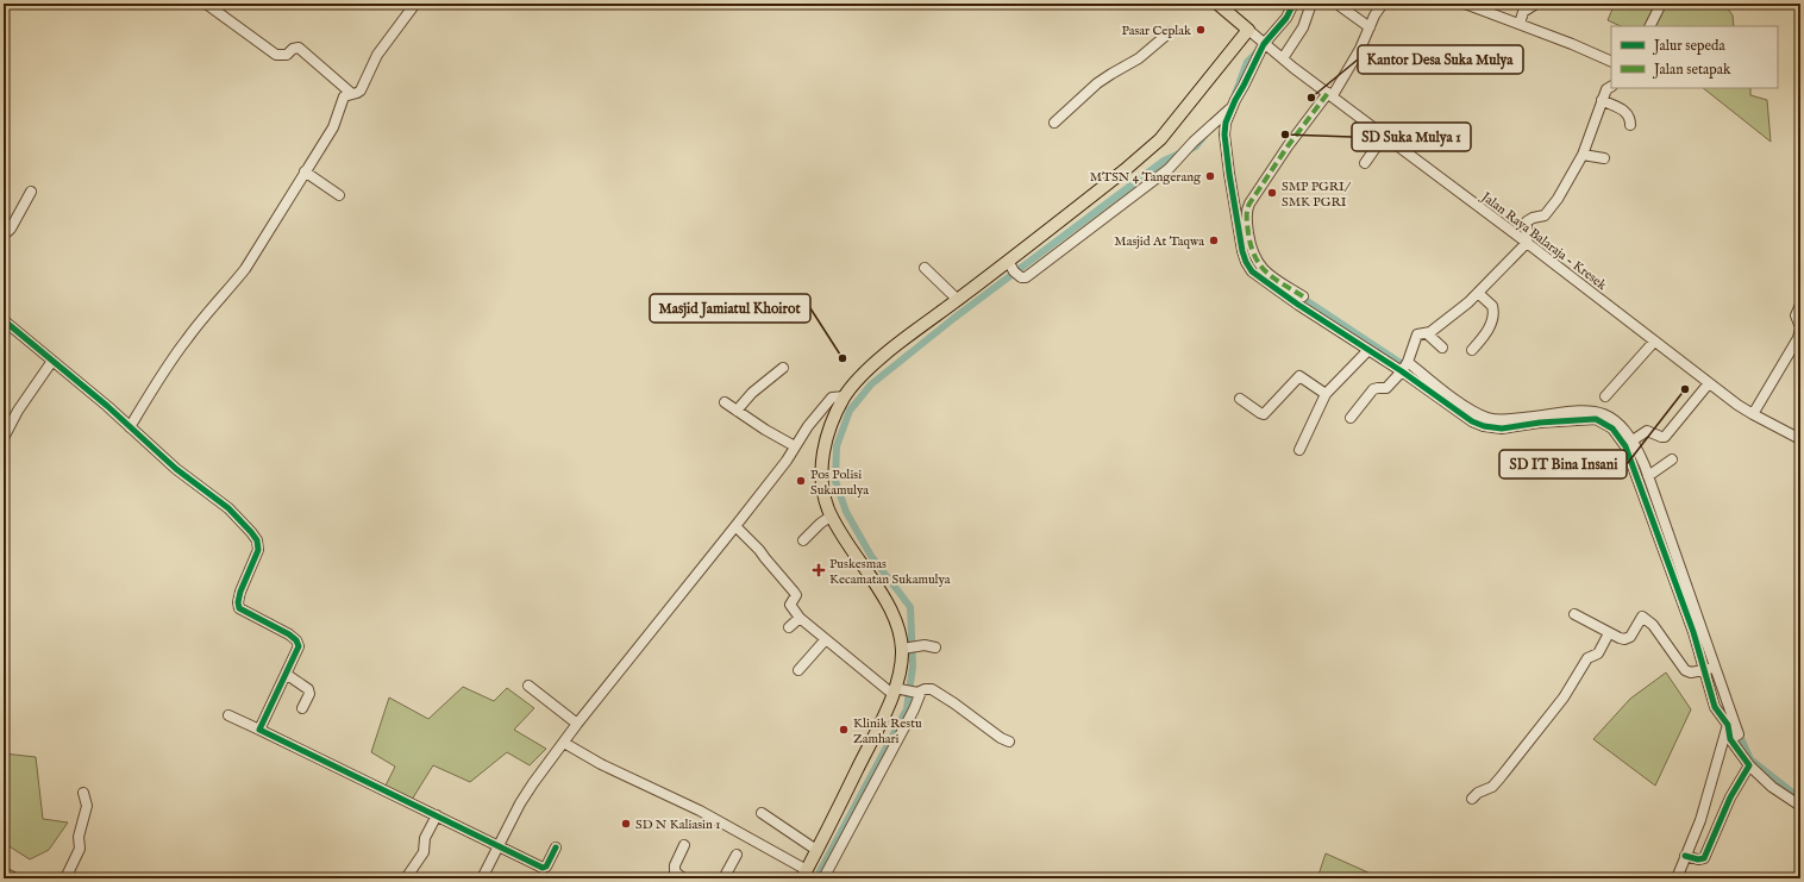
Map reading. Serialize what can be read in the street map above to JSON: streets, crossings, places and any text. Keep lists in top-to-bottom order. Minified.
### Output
{"streets":{"street":["Jalan Raya Balaraja - Kresek"]},"places":{"other":["Pasar Ceplak","Kantor Desa Suka Mulya","SD Suka Mulya 1","MTSN 4 Tangerang","SMP PGRI/ SMK PGRI","Masjid At Taqwa","Masjid Jamiatul Khoirot","SD IT Bina Insani","Pos Polisi Sukamulya","Klinik Restu Zamhari","SD N Kaliasin 1"],"health":["Puskesmas Kecamatan Sukamulya"]},"legend":["Jalur sepeda","Jalan setapak"]}
